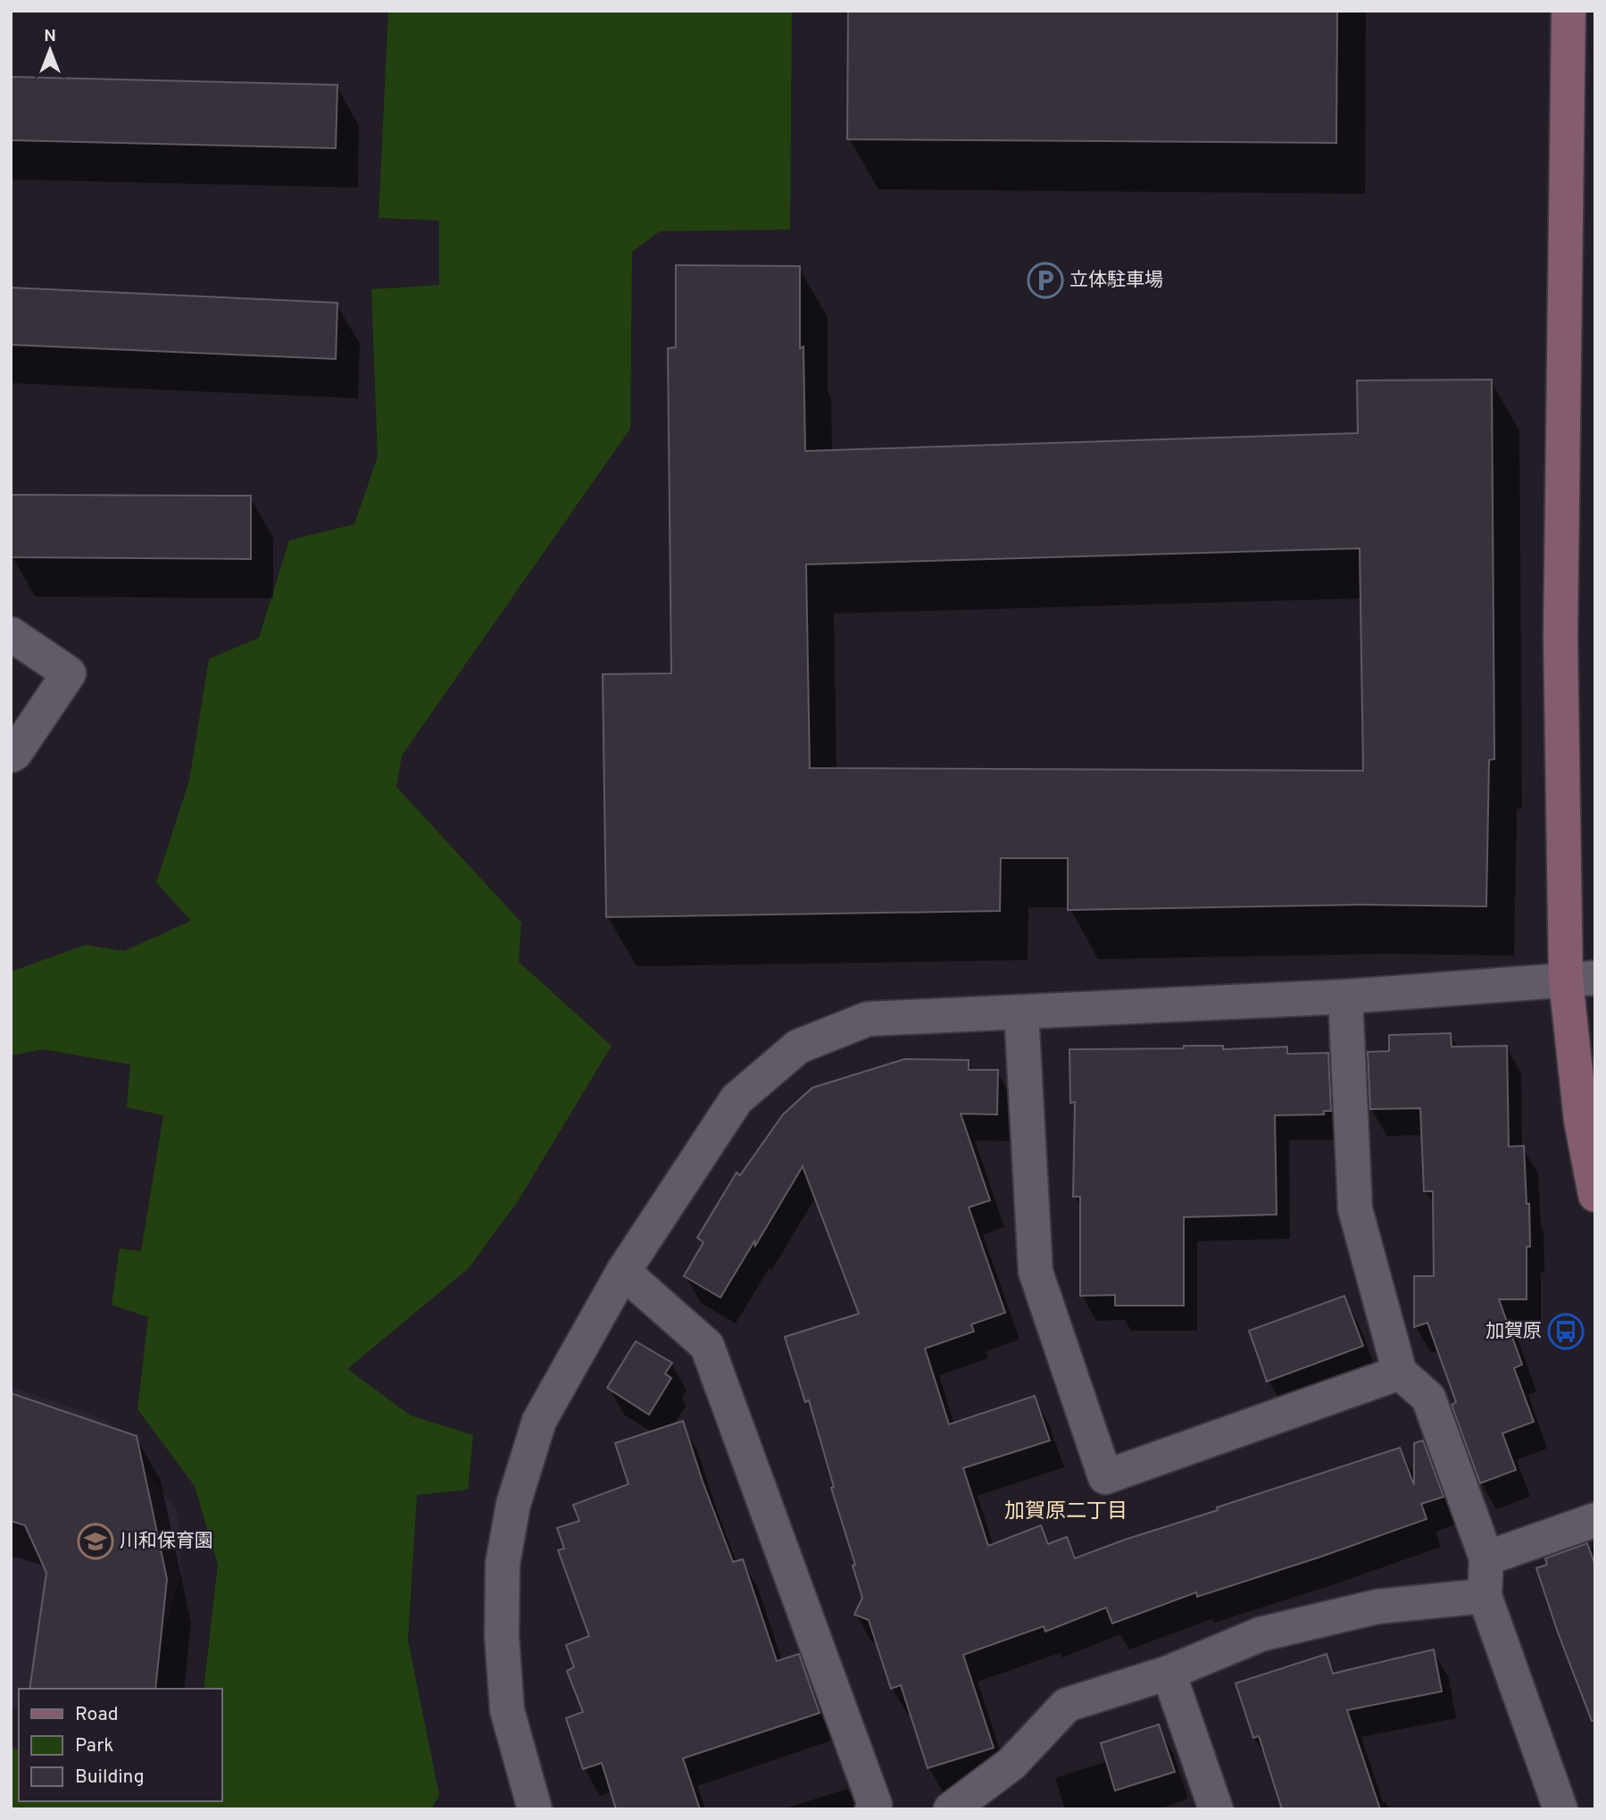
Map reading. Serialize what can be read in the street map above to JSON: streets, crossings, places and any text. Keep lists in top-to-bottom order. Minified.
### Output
{"districts":["加賀原二丁目"],"places":{"parking":["立体駐車場"],"bus stop":["加賀原"],"school or university":["川和保育園"]},"legend":["Road","Park","Building"],"north":"top"}
